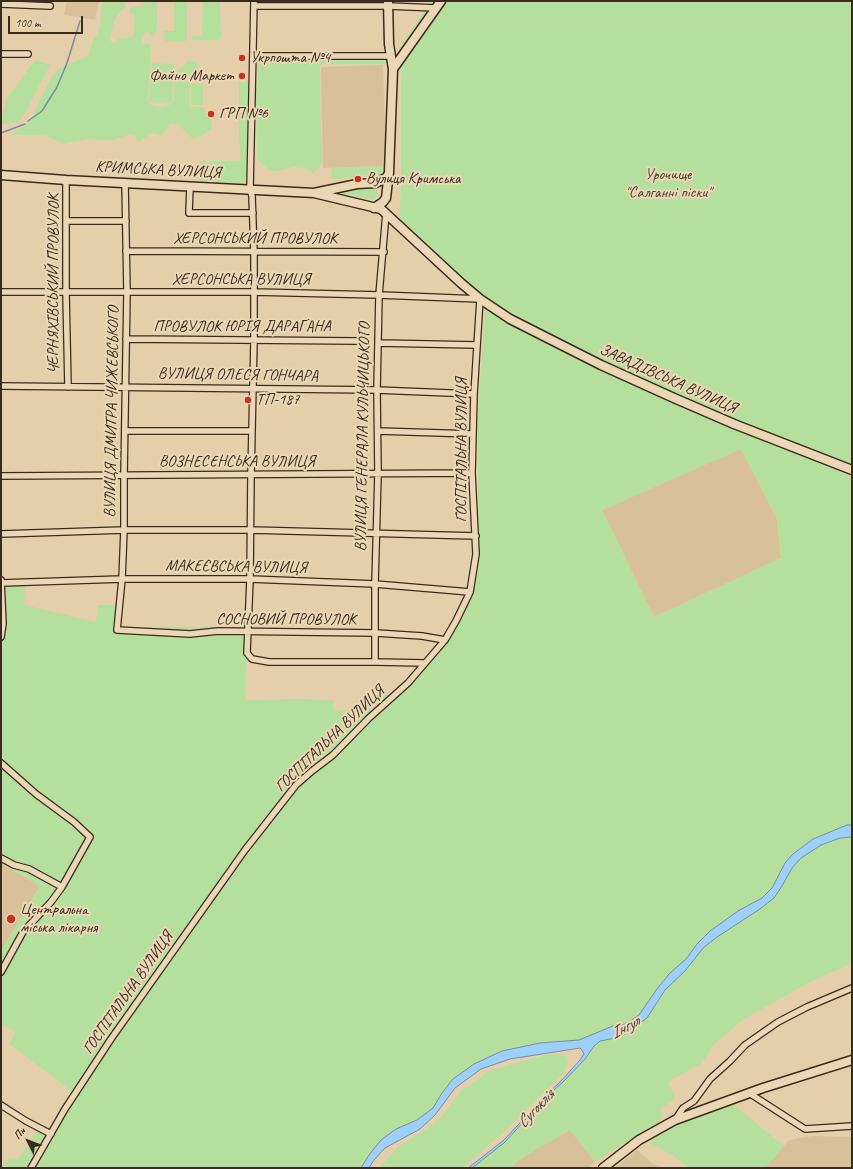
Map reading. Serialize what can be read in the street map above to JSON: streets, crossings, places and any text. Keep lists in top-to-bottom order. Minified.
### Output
{"streets":{"street":["КРИМСЬКА ВУЛИЦЯ","ХЕРСОНСЬКИЙ ПРОВУЛОК","ХЕРСОНСЬКА ВУЛИЦЯ","ЧЕРНЯХІВСЬКИЙ ПРОВУЛОК","ПРОВУЛОК ЮРІЯ ДАРАГАНА","ВУЛИЦЯ ОЛЕСЯ ГОНЧАРА","ЗАВАДІВСЬКА ВУЛИЦЯ","ВУЛИЦЯ ДМИТРА ЧИЖЕВСЬКОГО","ВУЛИЦЯ ГЕНЕРАЛА КУЛЬЧИЦЬКОГО","ГОСПІТАЛЬНА ВУЛИЦЯ","ВОЗНЕСЕНСЬКА ВУЛИЦЯ","МАКЕЄВСЬКА ВУЛИЦЯ","СОСНОВИЙ ПРОВУЛОК"]},"crossings":[["КРИМСЬКА ВУЛИЦЯ","ХЕРСОНСЬКА ВУЛИЦЯ"],["КРИМСЬКА ВУЛИЦЯ","ЧЕРНЯХІВСЬКИЙ ПРОВУЛОК"],["КРИМСЬКА ВУЛИЦЯ","ЗАВАДІВСЬКА ВУЛИЦЯ"],["КРИМСЬКА ВУЛИЦЯ","ВУЛИЦЯ ДМИТРА ЧИЖЕВСЬКОГО"],["КРИМСЬКА ВУЛИЦЯ","ВУЛИЦЯ ГЕНЕРАЛА КУЛЬЧИЦЬКОГО"],["КРИМСЬКА ВУЛИЦЯ","ГОСПІТАЛЬНА ВУЛИЦЯ"],["ХЕРСОНСЬКИЙ ПРОВУЛОК","ВУЛИЦЯ ДМИТРА ЧИЖЕВСЬКОГО"],["ХЕРСОНСЬКИЙ ПРОВУЛОК","ВУЛИЦЯ ГЕНЕРАЛА КУЛЬЧИЦЬКОГО"],["ХЕРСОНСЬКА ВУЛИЦЯ","ЧЕРНЯХІВСЬКИЙ ПРОВУЛОК"],["ХЕРСОНСЬКА ВУЛИЦЯ","ЗАВАДІВСЬКА ВУЛИЦЯ"],["ХЕРСОНСЬКА ВУЛИЦЯ","ВУЛИЦЯ ДМИТРА ЧИЖЕВСЬКОГО"],["ХЕРСОНСЬКА ВУЛИЦЯ","ВУЛИЦЯ ГЕНЕРАЛА КУЛЬЧИЦЬКОГО"],["ХЕРСОНСЬКА ВУЛИЦЯ","ГОСПІТАЛЬНА ВУЛИЦЯ"],["ЧЕРНЯХІВСЬКИЙ ПРОВУЛОК","ВУЛИЦЯ ОЛЕСЯ ГОНЧАРА"],["ПРОВУЛОК ЮРІЯ ДАРАГАНА","ВУЛИЦЯ ДМИТРА ЧИЖЕВСЬКОГО"],["ВУЛИЦЯ ОЛЕСЯ ГОНЧАРА","ВУЛИЦЯ ДМИТРА ЧИЖЕВСЬКОГО"],["ВУЛИЦЯ ОЛЕСЯ ГОНЧАРА","ВУЛИЦЯ ГЕНЕРАЛА КУЛЬЧИЦЬКОГО"],["ВУЛИЦЯ ОЛЕСЯ ГОНЧАРА","ГОСПІТАЛЬНА ВУЛИЦЯ"],["ЗАВАДІВСЬКА ВУЛИЦЯ","ГОСПІТАЛЬНА ВУЛИЦЯ"],["ВУЛИЦЯ ДМИТРА ЧИЖЕВСЬКОГО","ВОЗНЕСЕНСЬКА ВУЛИЦЯ"],["ВУЛИЦЯ ДМИТРА ЧИЖЕВСЬКОГО","МАКЕЄВСЬКА ВУЛИЦЯ"],["ВУЛИЦЯ ДМИТРА ЧИЖЕВСЬКОГО","СОСНОВИЙ ПРОВУЛОК"],["ВУЛИЦЯ ГЕНЕРАЛА КУЛЬЧИЦЬКОГО","ВОЗНЕСЕНСЬКА ВУЛИЦЯ"],["ВУЛИЦЯ ГЕНЕРАЛА КУЛЬЧИЦЬКОГО","МАКЕЄВСЬКА ВУЛИЦЯ"],["ВУЛИЦЯ ГЕНЕРАЛА КУЛЬЧИЦЬКОГО","СОСНОВИЙ ПРОВУЛОК"],["ГОСПІТАЛЬНА ВУЛИЦЯ","ВОЗНЕСЕНСЬКА ВУЛИЦЯ"],["ГОСПІТАЛЬНА ВУЛИЦЯ","МАКЕЄВСЬКА ВУЛИЦЯ"],["ГОСПІТАЛЬНА ВУЛИЦЯ","СОСНОВИЙ ПРОВУЛОК"]],"water":["Інгул","Сугоклія"],"parks":["Урочище \"Салганні піски\""],"places":["Укрпошта №4","Файно Маркет","ГРП №6","Вулиця Кримська","ТП-187","Центральна міська лікарня"],"scale_bar":"100 m","north":"top left"}
